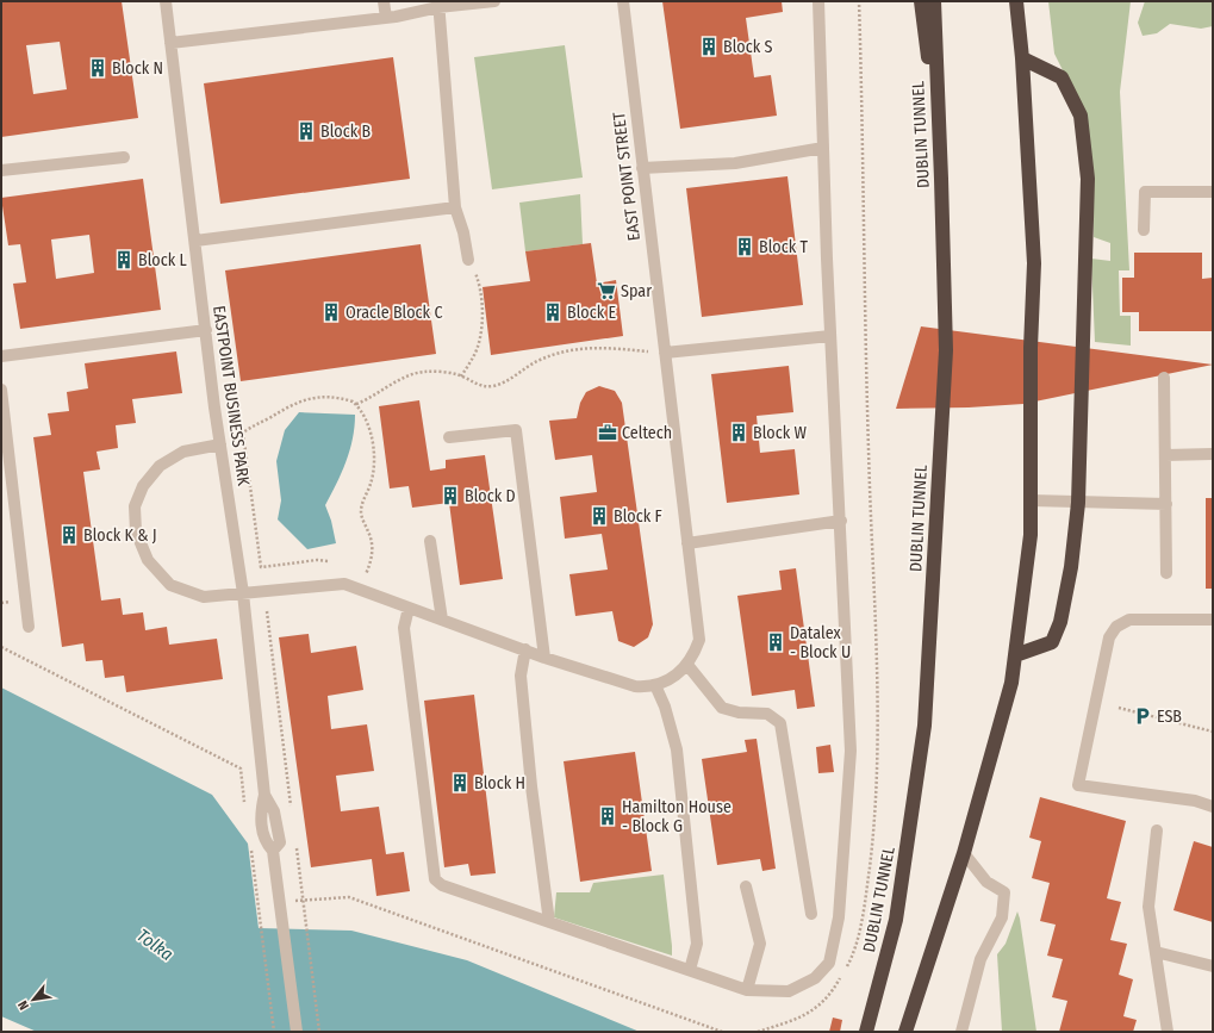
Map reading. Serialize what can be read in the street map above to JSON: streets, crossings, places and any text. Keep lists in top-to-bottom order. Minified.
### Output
{"streets":{"highway":["DUBLIN TUNNEL"],"lane":["EAST POINT STREET","EASTPOINT BUSINESS PARK"]},"water":["Tolka"],"places":{"building":["Block S","Block N","Block B","Block T","Block L","Oracle Block C","Block E","Block W","Block D","Block F","Block K & J","Datalex - Block U","Block H","Hamilton House - Block G"],"supermarket":["Spar"],"office":["Celtech"],"parking":["ESB"]},"north":"bottom left"}
